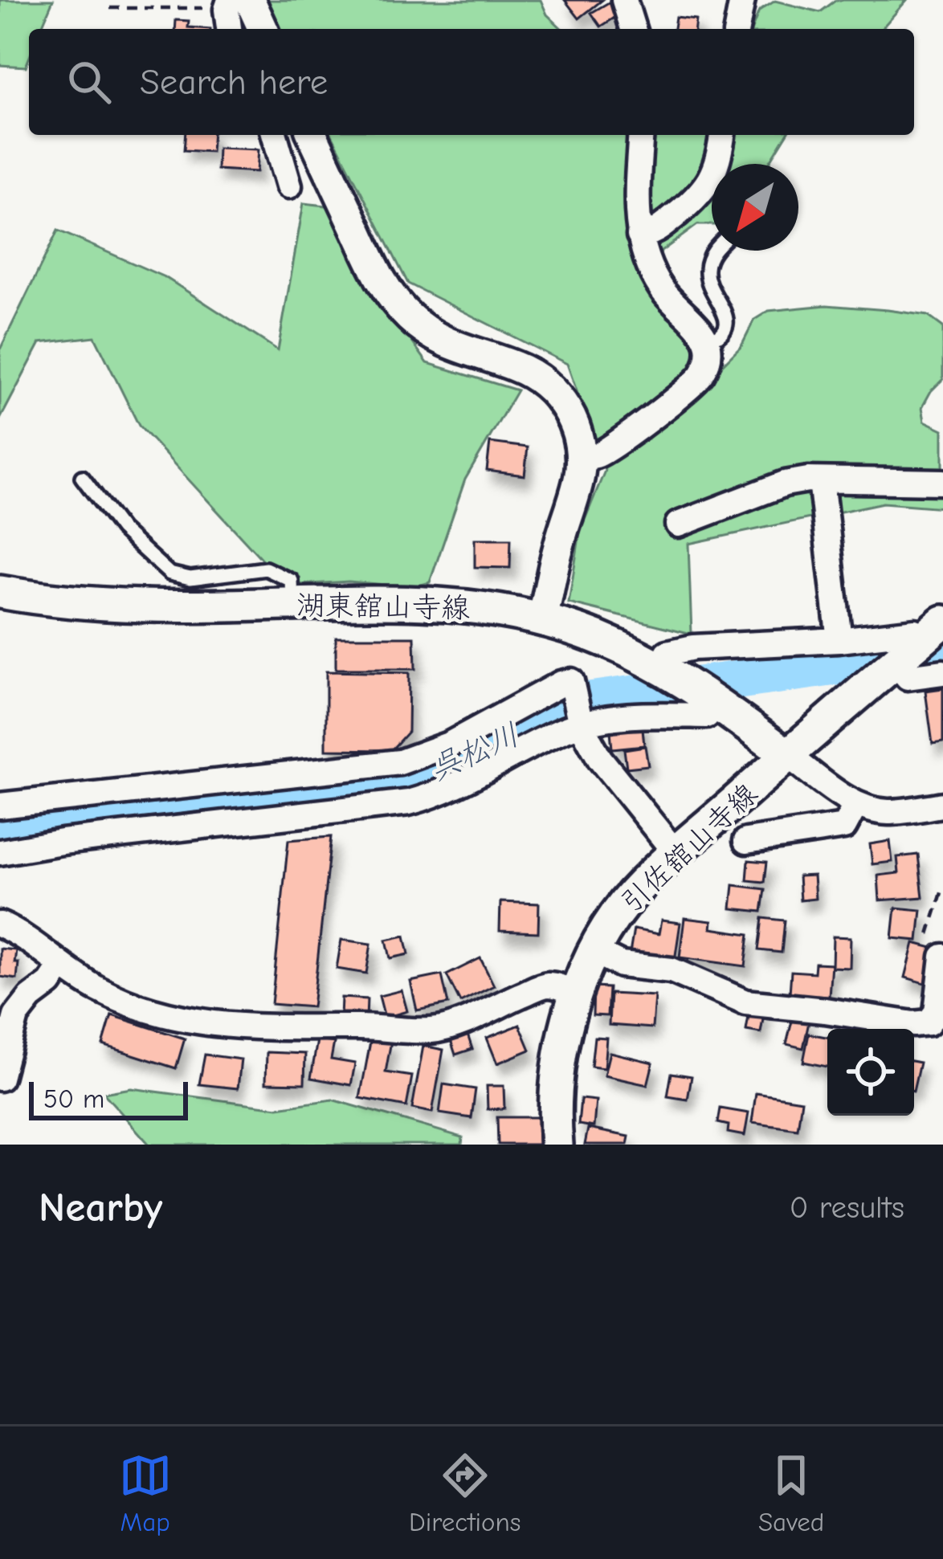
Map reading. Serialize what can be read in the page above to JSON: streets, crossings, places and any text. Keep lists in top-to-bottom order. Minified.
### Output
{"streets":{"main road":["湖東舘山寺線","引佐舘山寺線"]},"crossings":[["湖東舘山寺線","引佐舘山寺線"]],"water":["呉松川"],"scale_bar":"50 m","north":"bottom left","page":{"search":"Search here","scale":"50 m","heading":["Nearby","0 results"],"nav":["Map","Directions","Saved"]}}
